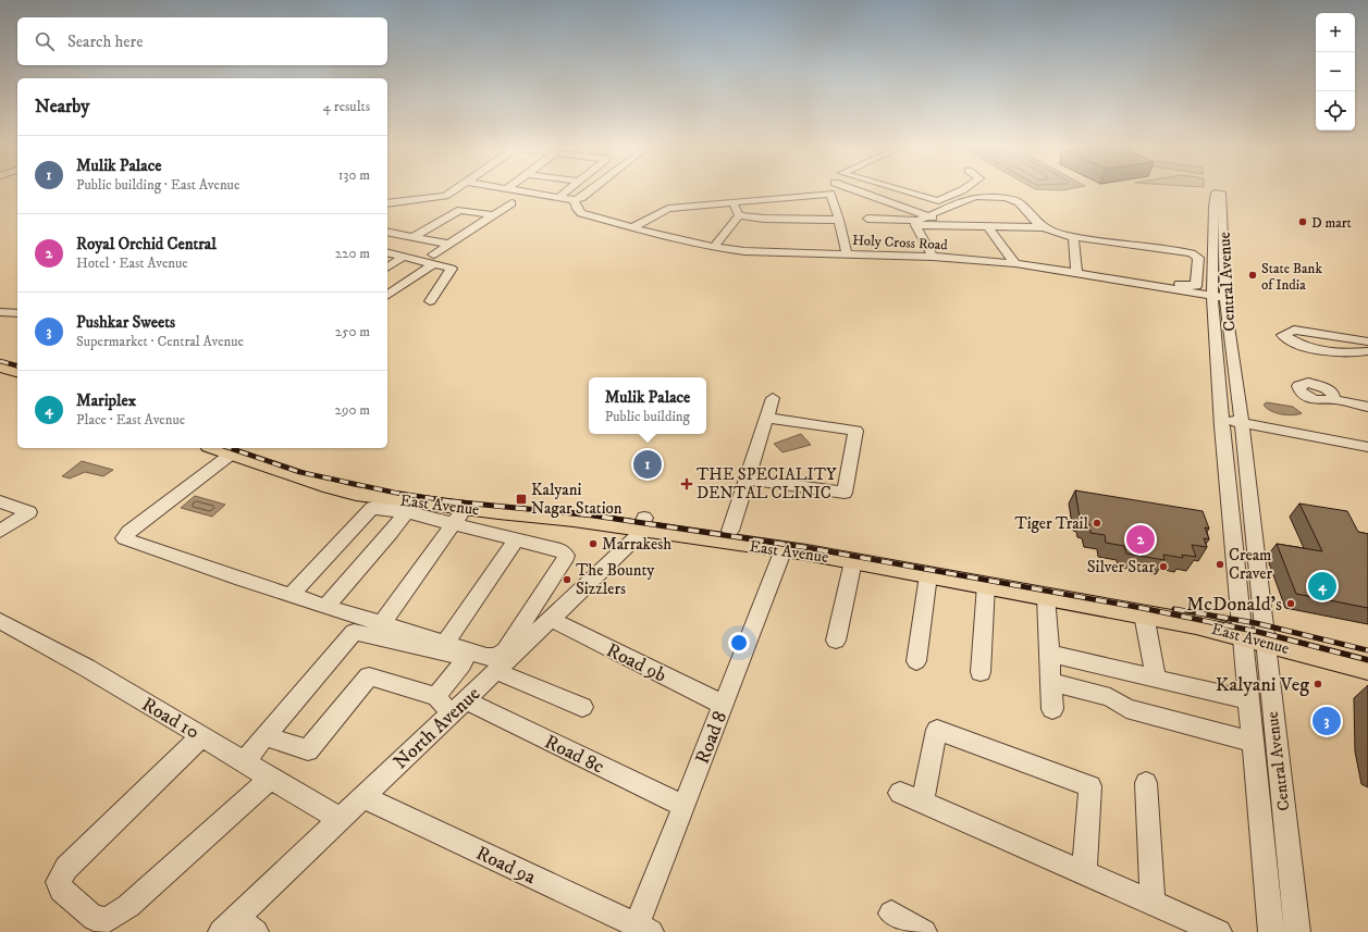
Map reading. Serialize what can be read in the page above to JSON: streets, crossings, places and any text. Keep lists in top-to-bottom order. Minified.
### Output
{"streets":{"main road":["East Avenue"],"street":["Holy Cross Road","Central Avenue","Road 9b","Road 10","North Avenue","Road 8","Road 8c","Road 9a"]},"crossings":[["Holy Cross Road","Central Avenue"],["Central Avenue","East Avenue"],["East Avenue","North Avenue"],["East Avenue","Road 8"],["Road 9b","North Avenue"],["Road 9b","Road 8"],["Road 10","North Avenue"],["North Avenue","Road 8c"],["North Avenue","Road 9a"],["Road 8","Road 8c"],["Road 8","Road 9a"]],"places":{"other":["D mart","State Bank of India","Tiger Trail","Marrakesh","Cream Craver","Silver Star","The Bounty Sizzlers","McDonald's","Kalyani Veg"],"health":["THE SPECIALITY DENTAL CLINIC"],"transit":["Kalyani Nagar Station"]},"page":{"map_buttons":["+","−"],"search":"Search here","heading":["Nearby","4 results"],"list":[{"mark":"1","name":"Mulik Palace","note":"Public building · East Avenue","value":"130 m"},{"mark":"2","name":"Royal Orchid Central","note":"Hotel · East Avenue","value":"220 m"},{"mark":"3","name":"Pushkar Sweets","note":"Supermarket · Central Avenue","value":"250 m"},{"mark":"4","name":"Mariplex","note":"Place · East Avenue","value":"290 m"}],"popup":["Mulik Palace","Public building"],"pins":["1","2","4","3"]}}
